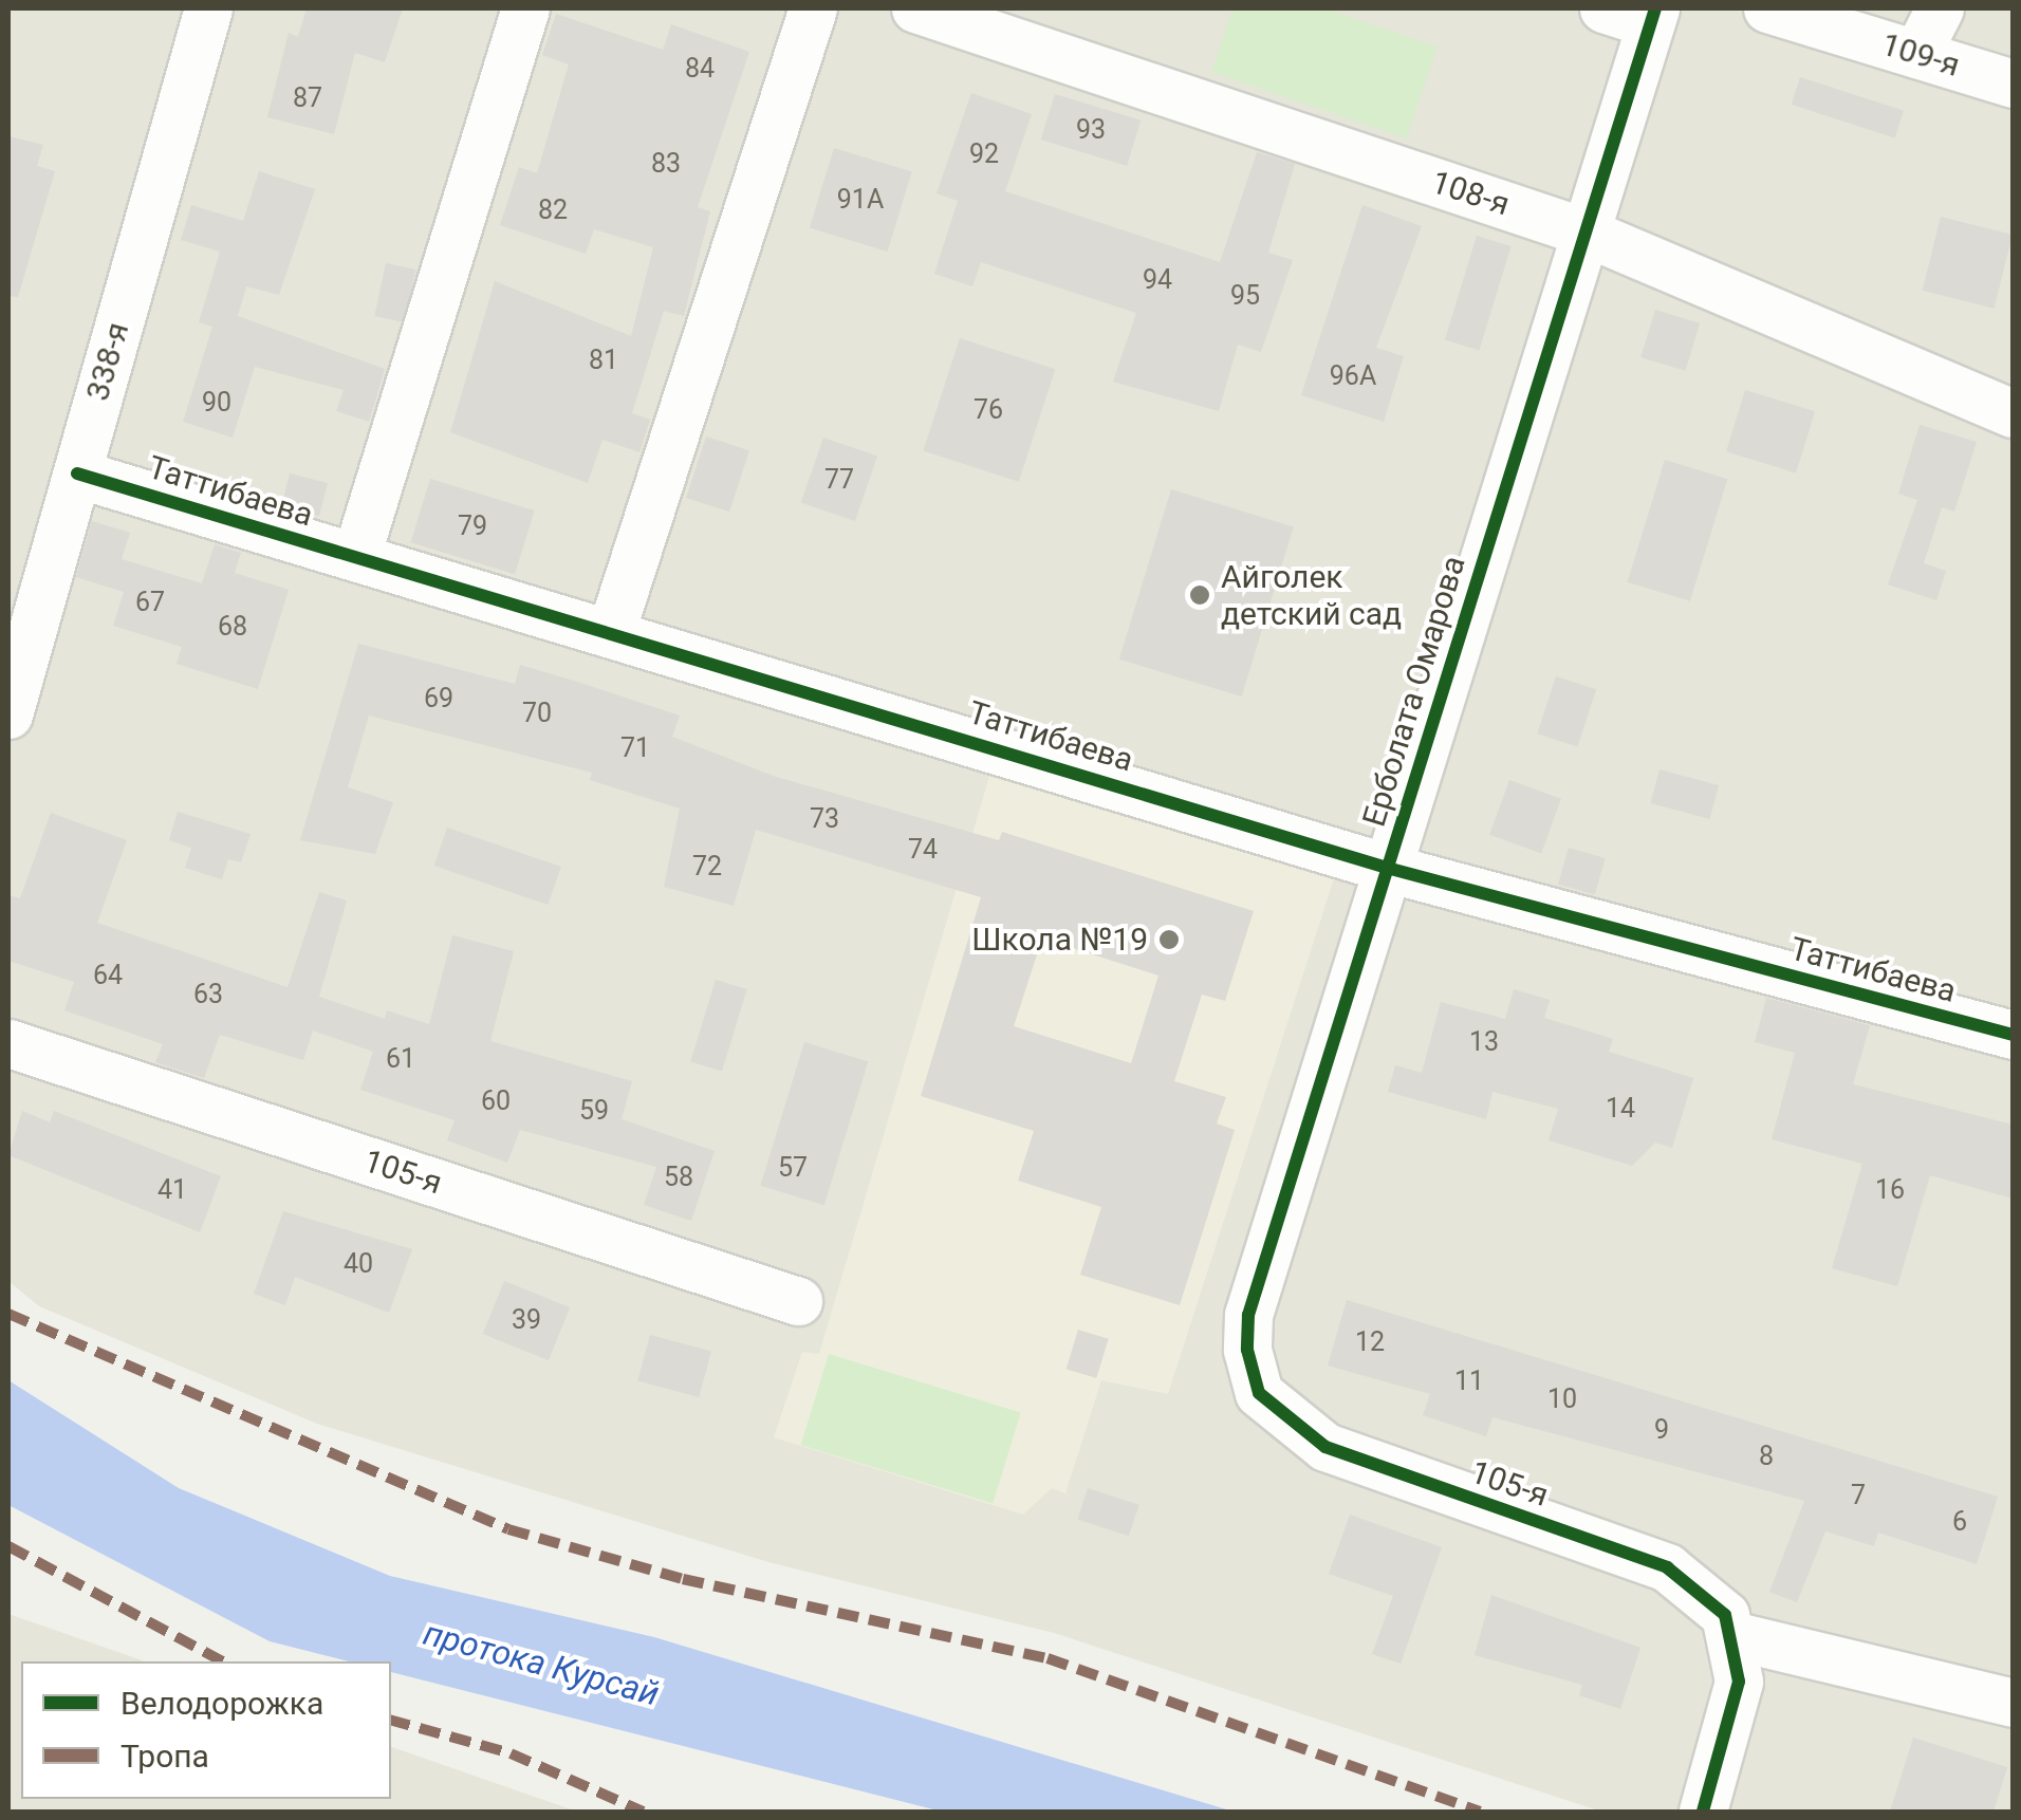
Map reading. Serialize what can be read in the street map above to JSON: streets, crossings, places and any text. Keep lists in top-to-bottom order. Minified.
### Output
{"streets":{"street":["109-я","108-я","338-я","Таттибаева","Ерболата Омарова","105-я"]},"crossings":[["108-я","Ерболата Омарова"],["338-я","Таттибаева"],["Таттибаева","Ерболата Омарова"],["Ерболата Омарова","105-я"]],"water":["протока Курсай"],"places":["Айголек детский сад","Школа №19"],"house_numbers":["84","87","93","92","83","91А","82","94","95","81","96А","90","76","77","79","67","68","69","70","71","73","74","72","64","63","13","61","60","14","59","57","58","41","16","40","39","12","11","10","9","8","7","6"],"legend":["Велодорожка","Тропа"]}
